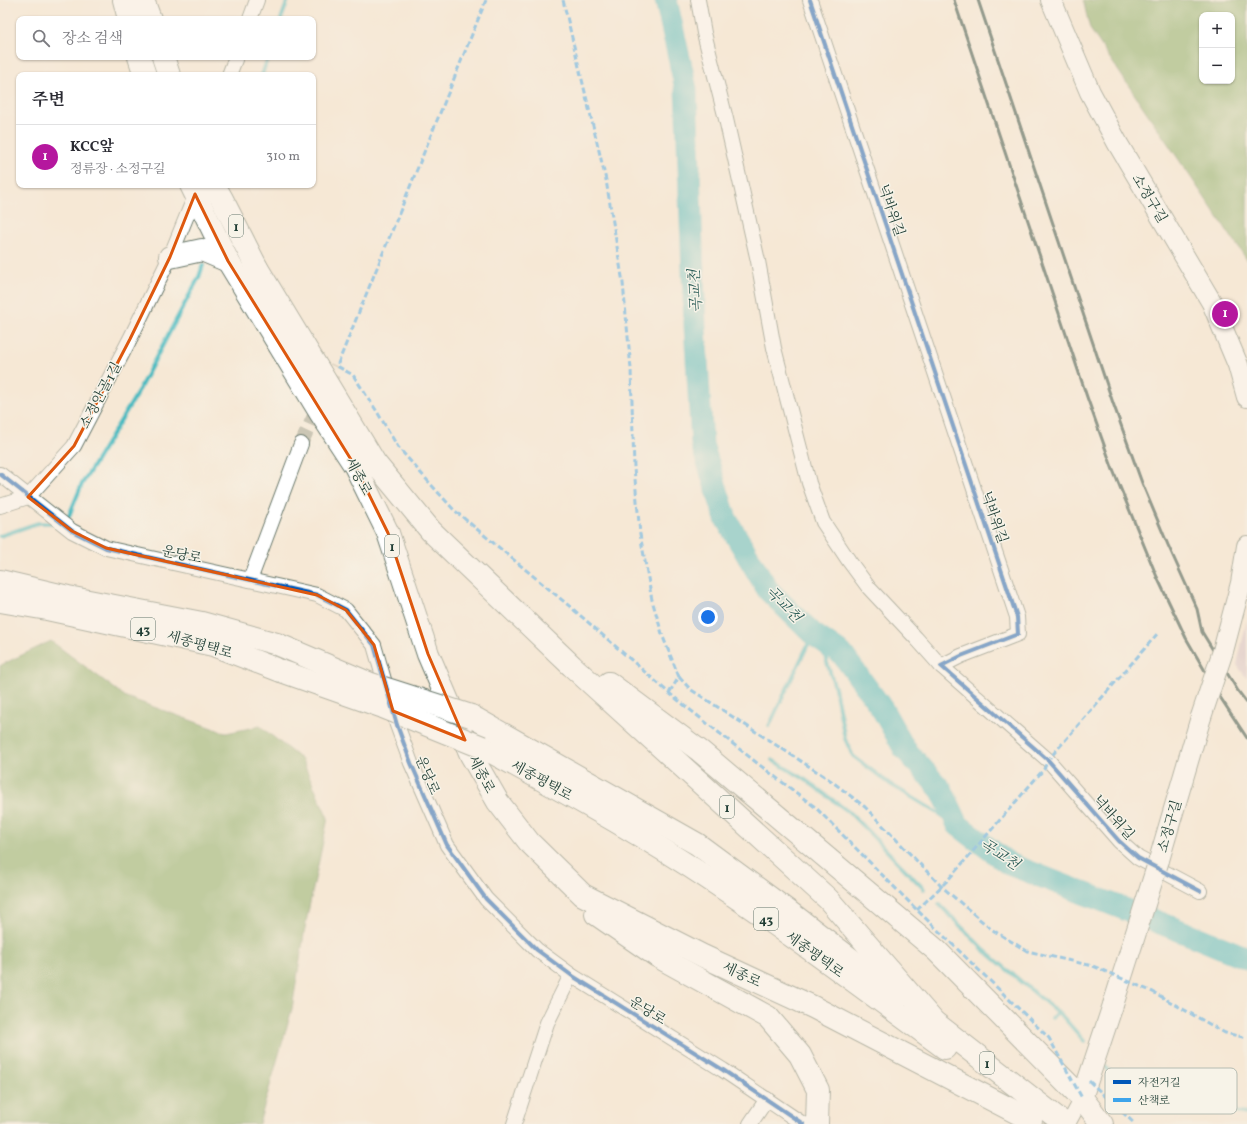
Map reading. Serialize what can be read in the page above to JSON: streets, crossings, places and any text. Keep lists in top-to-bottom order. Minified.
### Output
{"streets":{"main road":["1","세종로","43","세종평택로"],"street":["소정구길","넉바위길","소정안골1길","운당로"]},"crossings":[["소정구길","1"],["1","세종로"],["1","세종평택로"],["소정안골1길","운당로"],["세종로","세종평택로"]],"water":["곡교천"],"legend":["자전거길","산책로"],"page":{"map_buttons":["+","−"],"search":"장소 검색","heading":"주변","list":[{"mark":"1","name":"KCC앞","note":"정류장 · 소정구길","value":"310 m"}],"pins":"1"}}
